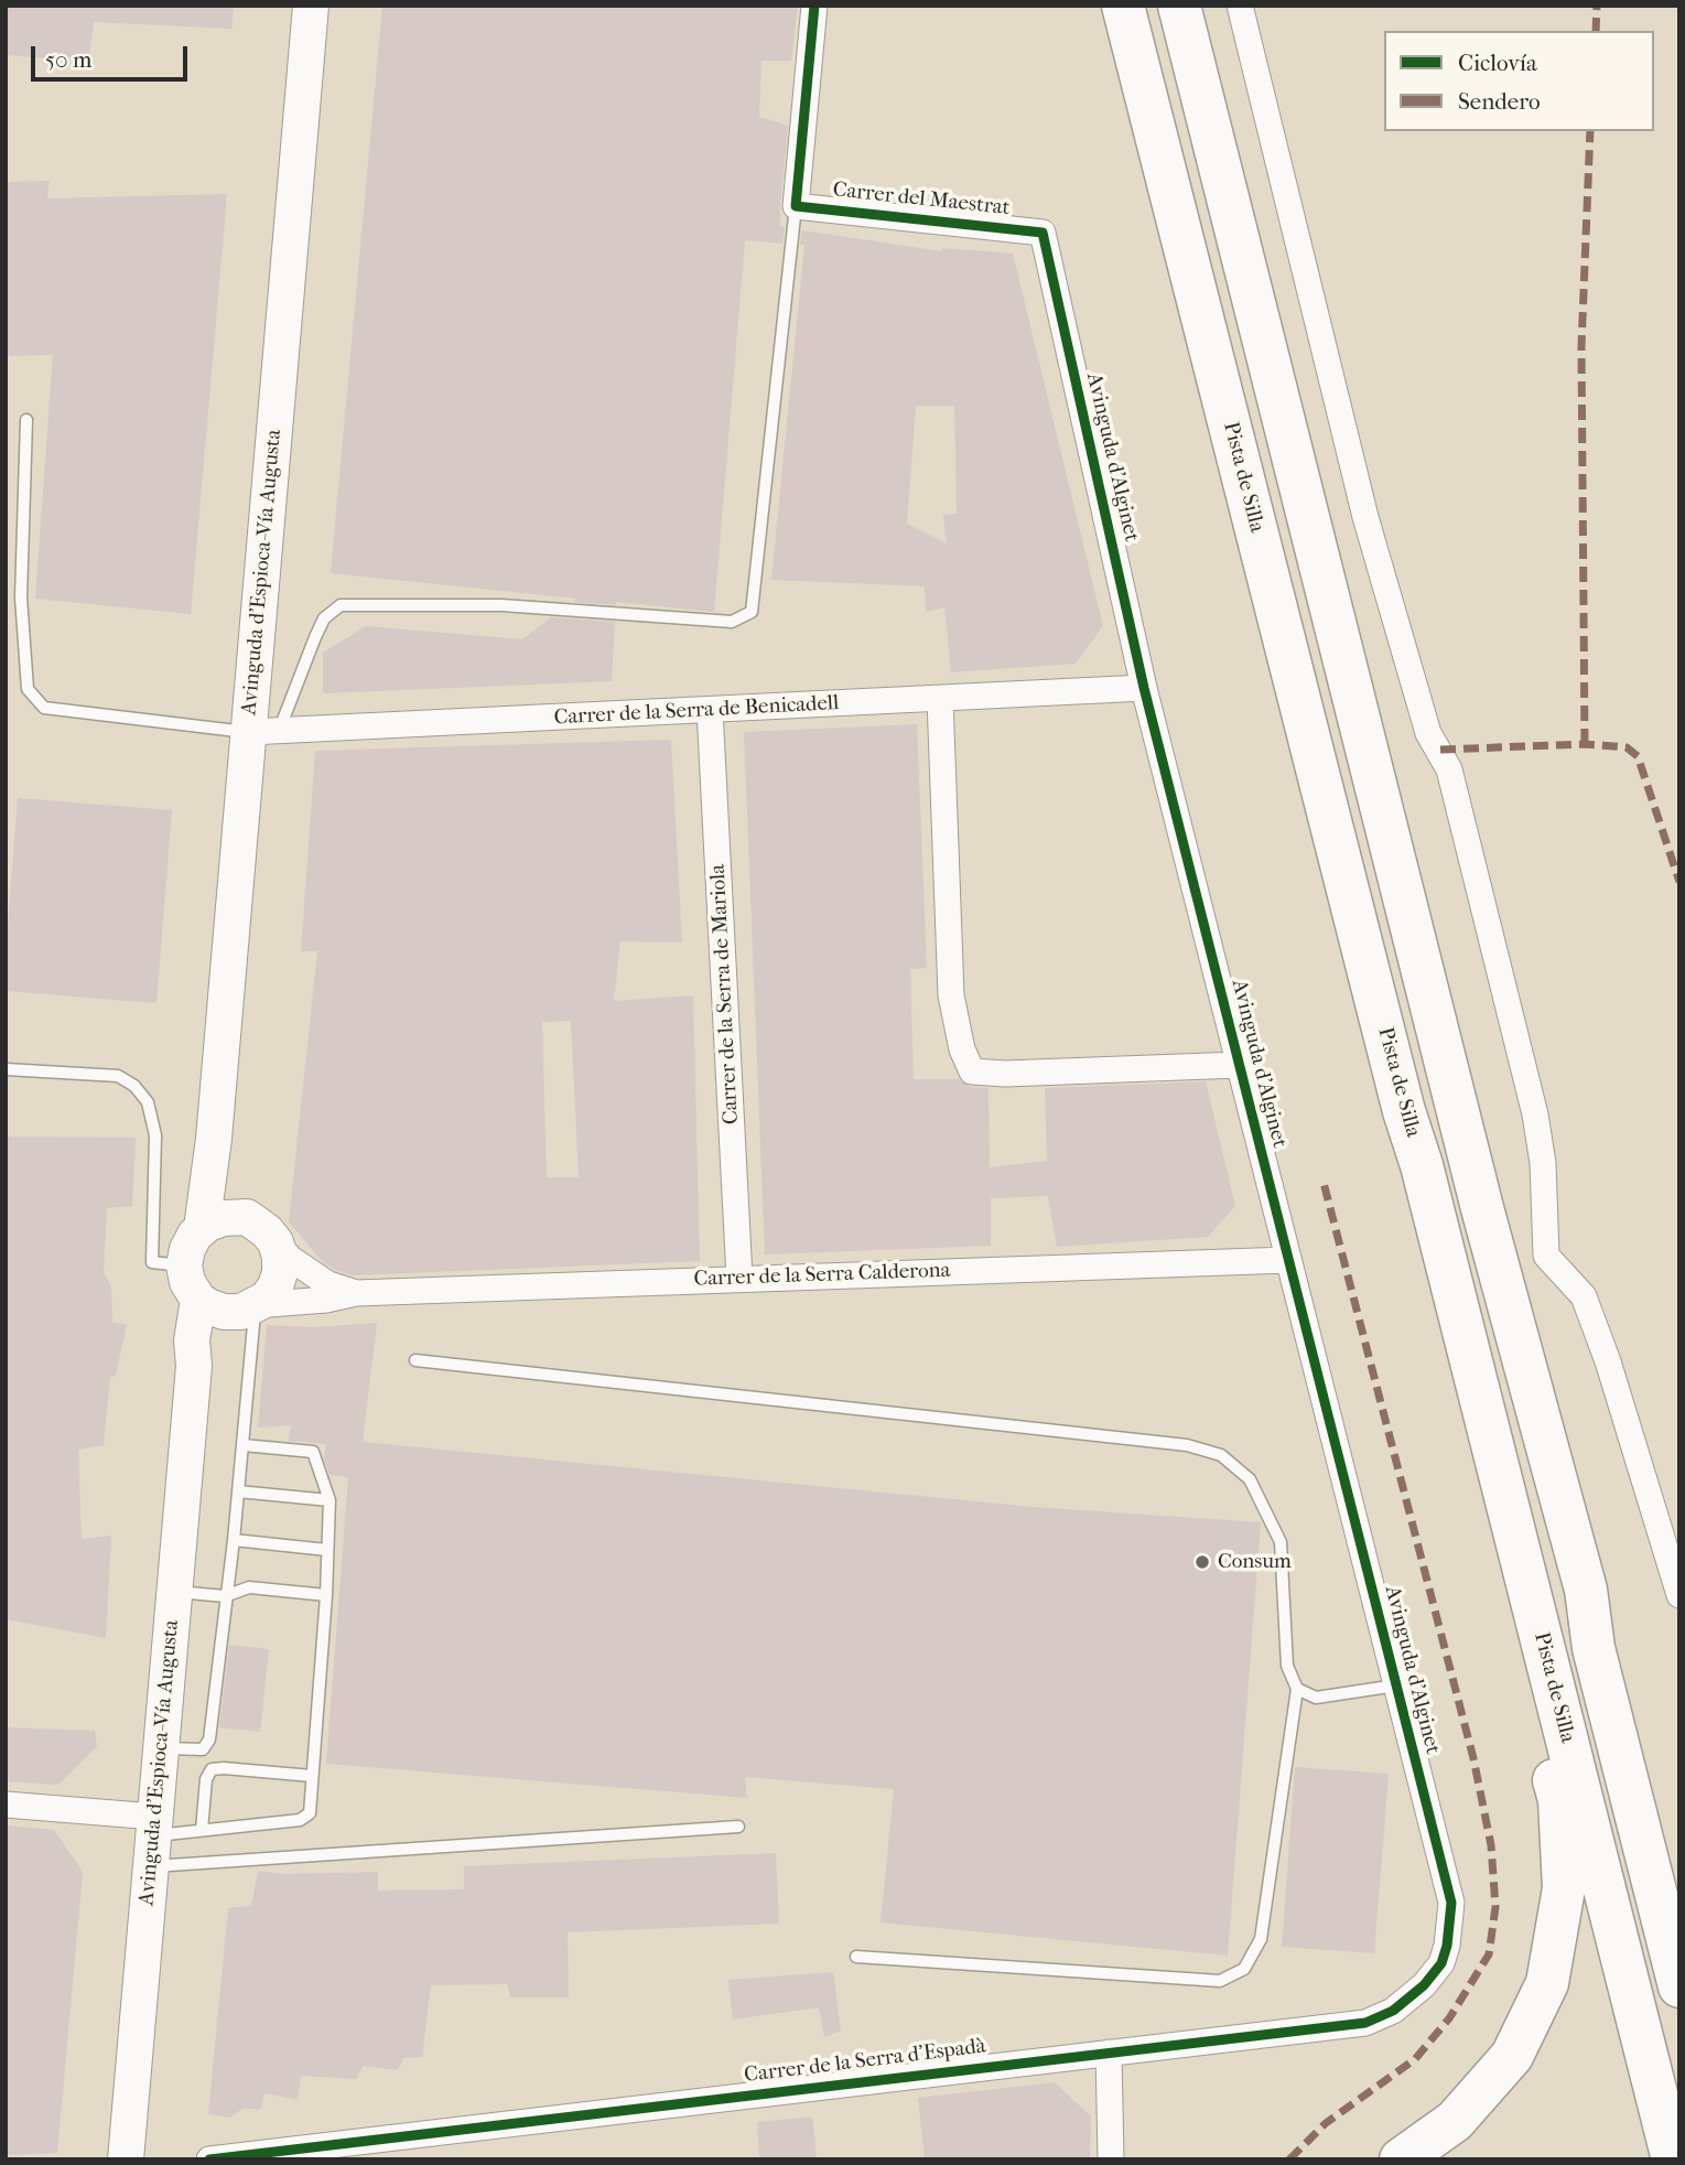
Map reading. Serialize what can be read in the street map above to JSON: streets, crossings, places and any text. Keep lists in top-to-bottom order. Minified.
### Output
{"streets":{"highway":["Pista de Silla"],"street":["Carrer del Maestrat","Avinguda d'Alginet","Avinguda d'Espioca-Vía Augusta","Carrer de la Serra de Benicadell","Carrer de la Serra de Mariola","Carrer de la Serra Calderona","Carrer de la Serra d'Espadà"]},"crossings":[["Carrer del Maestrat","Avinguda d'Alginet"],["Avinguda d'Alginet","Carrer de la Serra de Benicadell"],["Avinguda d'Alginet","Carrer de la Serra Calderona"],["Avinguda d'Alginet","Carrer de la Serra d'Espadà"],["Avinguda d'Espioca-Vía Augusta","Carrer de la Serra de Benicadell"],["Avinguda d'Espioca-Vía Augusta","Carrer de la Serra Calderona"],["Carrer de la Serra de Benicadell","Carrer de la Serra de Mariola"],["Carrer de la Serra de Mariola","Carrer de la Serra Calderona"]],"places":["Consum"],"legend":["Ciclovía","Sendero"],"scale_bar":"50 m"}
